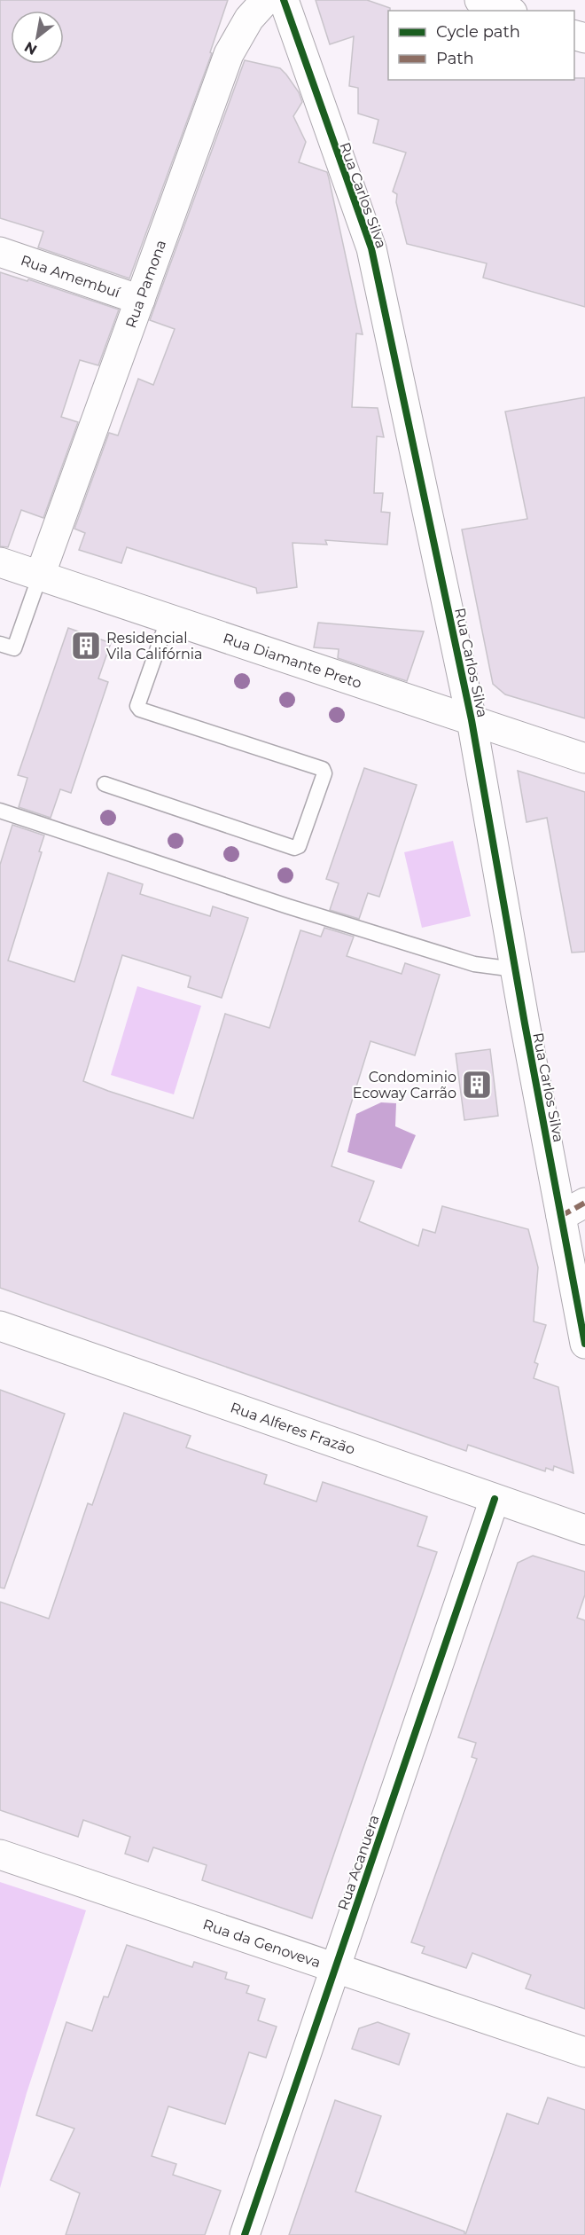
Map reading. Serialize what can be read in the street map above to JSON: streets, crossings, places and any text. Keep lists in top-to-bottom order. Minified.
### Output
{"streets":{"street":["Rua Carlos Silva","Rua Amembuí","Rua Pamona","Rua Diamante Preto","Rua Alferes Frazão","Rua Acanuera","Rua da Genoveva"]},"crossings":[["Rua Carlos Silva","Rua Diamante Preto"],["Rua Amembuí","Rua Pamona"],["Rua Pamona","Rua Diamante Preto"],["Rua Alferes Frazão","Rua Acanuera"],["Rua Acanuera","Rua da Genoveva"]],"places":{"building":["Residencial Vila Califórnia","Condominio Ecoway Carrão"]},"legend":["Cycle path","Path"],"north":"bottom left"}
